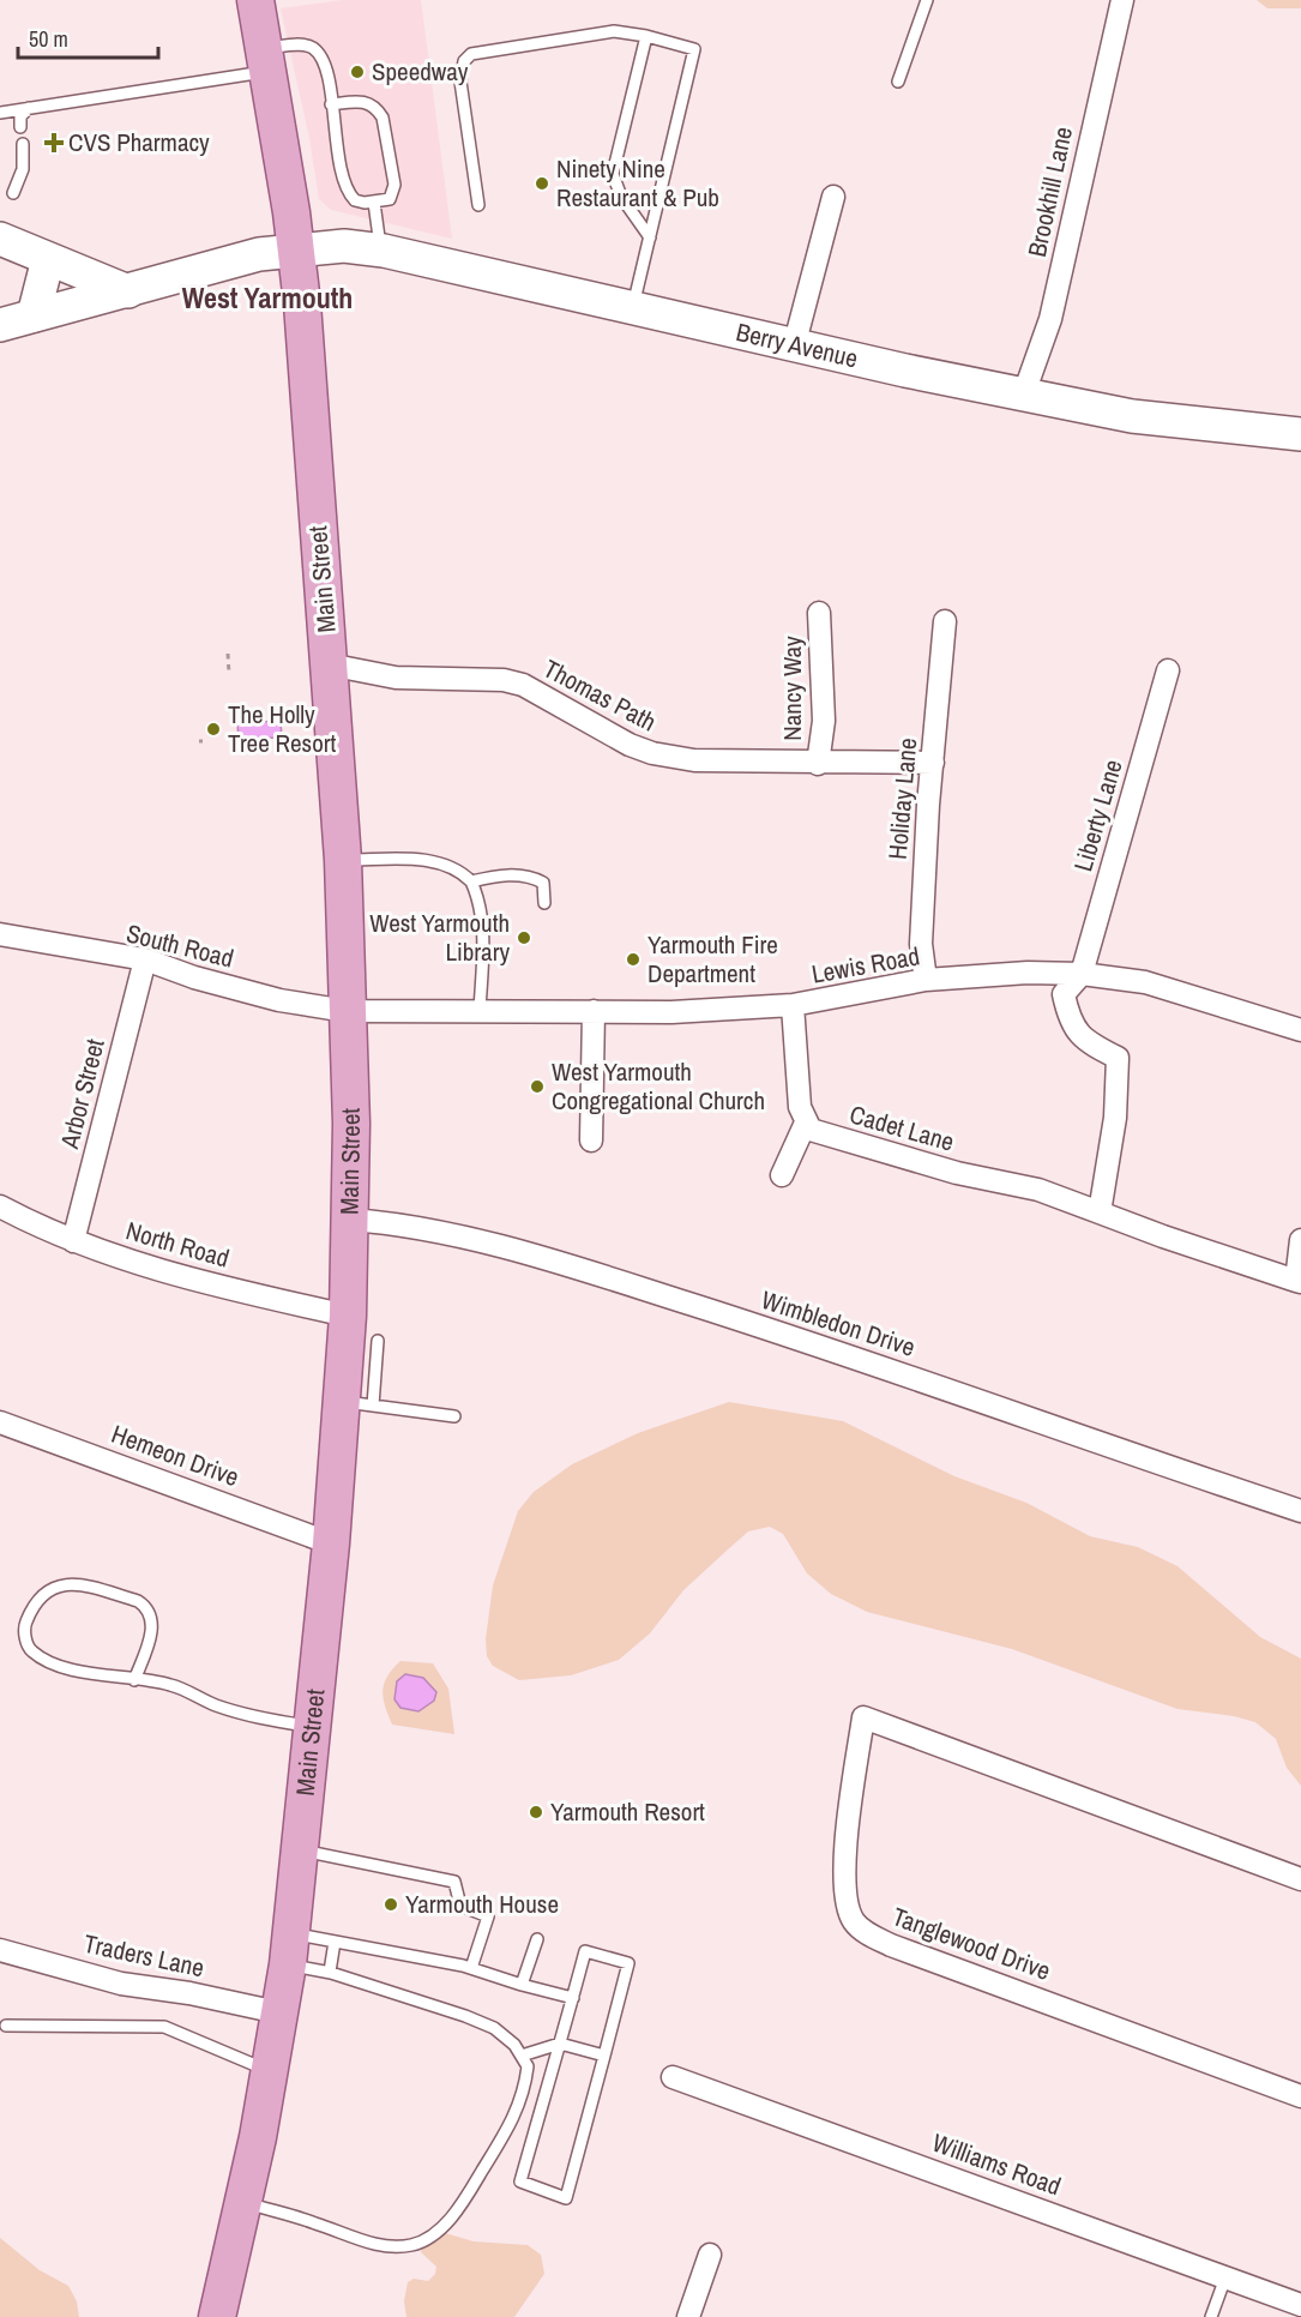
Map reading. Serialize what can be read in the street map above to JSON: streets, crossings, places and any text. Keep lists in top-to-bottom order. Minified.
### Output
{"streets":{"main road":["Main Street"],"street":["Brookhill Lane","Berry Avenue","Nancy Way","Thomas Path","Holiday Lane","Liberty Lane","South Road","Lewis Road","Arbor Street","Cadet Lane","North Road","Wimbledon Drive","Hemeon Drive","Tanglewood Drive","Traders Lane","Williams Road"]},"crossings":[["Brookhill Lane","Berry Avenue"],["Berry Avenue","Main Street"],["Main Street","Thomas Path"],["Main Street","South Road"],["Main Street","Lewis Road"],["Main Street","North Road"],["Main Street","Wimbledon Drive"],["Main Street","Hemeon Drive"],["Main Street","Traders Lane"],["Nancy Way","Thomas Path"],["Thomas Path","Holiday Lane"],["Holiday Lane","Lewis Road"],["Liberty Lane","Lewis Road"],["South Road","Lewis Road"],["South Road","Arbor Street"],["Arbor Street","North Road"]],"districts":["West Yarmouth"],"places":{"other":["Speedway","Ninety Nine Restaurant & Pub","The Holly Tree Resort","West Yarmouth Library","Yarmouth Fire Department","West Yarmouth Congregational Church","Yarmouth Resort","Yarmouth House"],"health":["CVS Pharmacy"]},"scale_bar":"50 m"}
